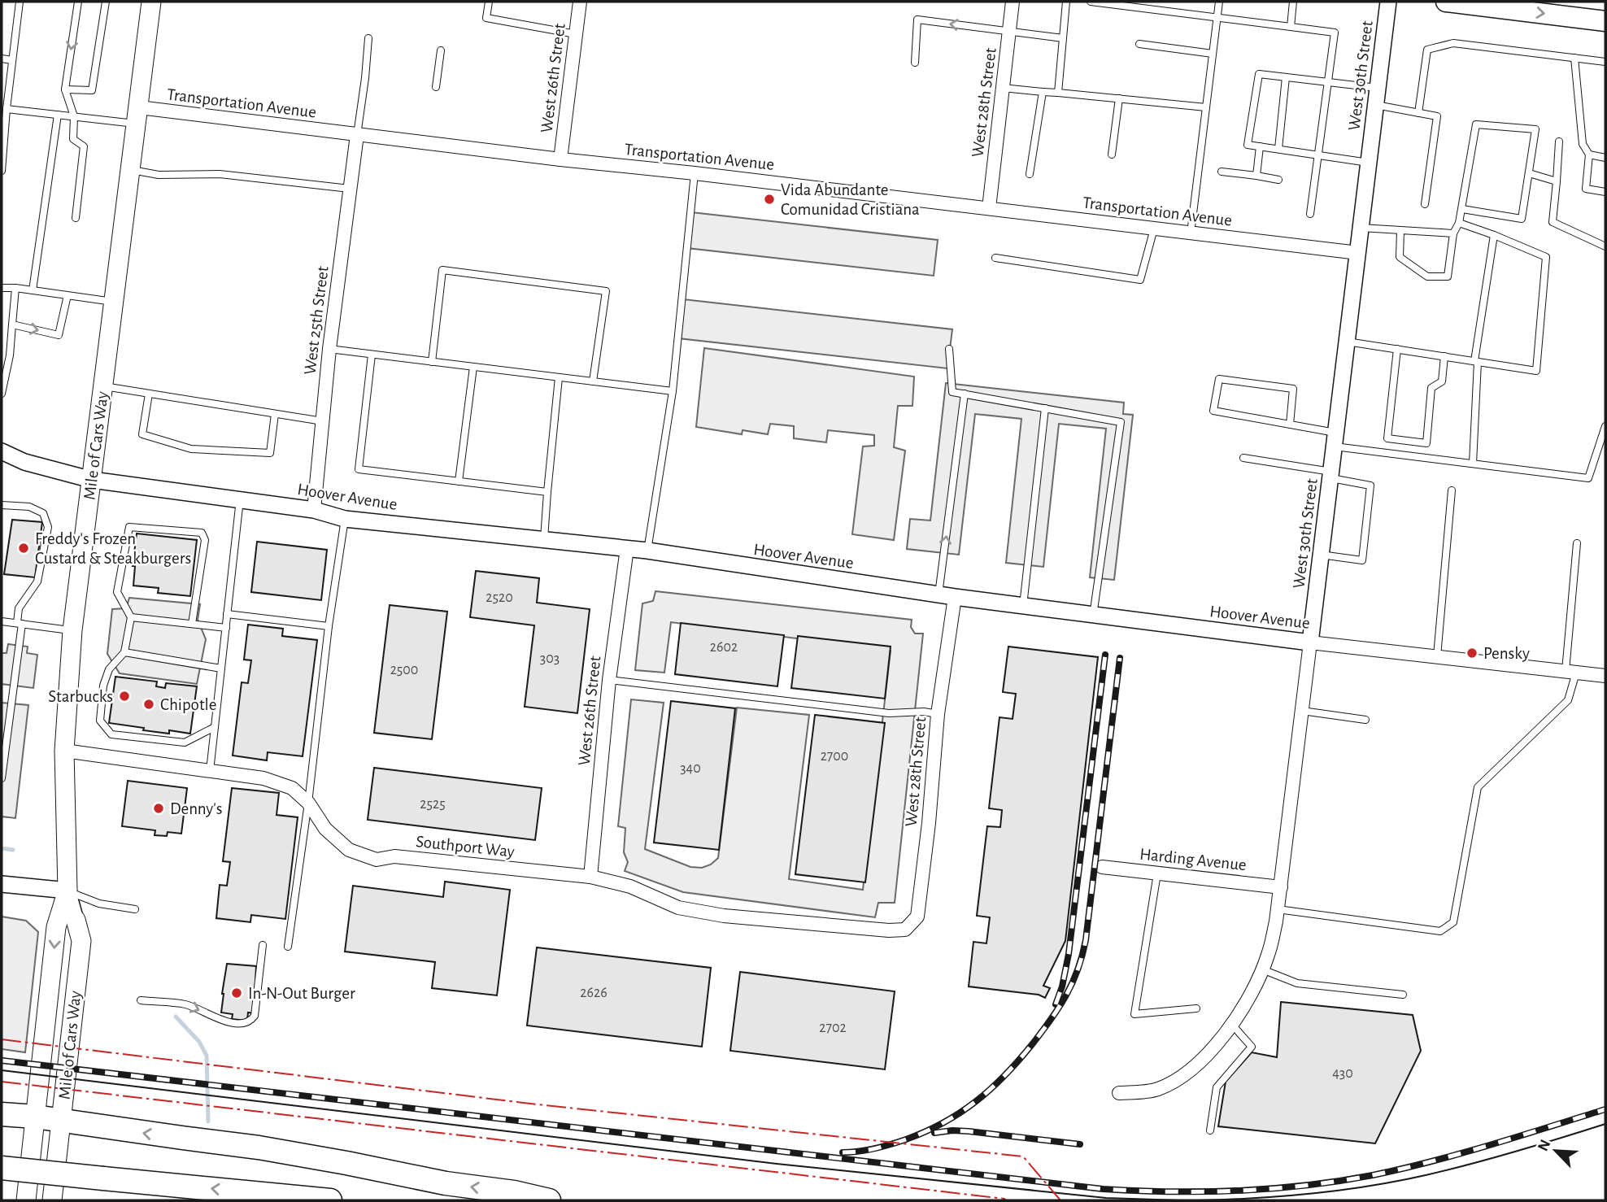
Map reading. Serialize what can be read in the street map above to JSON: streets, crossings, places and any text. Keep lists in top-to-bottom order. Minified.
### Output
{"streets":{"main road":["Mile of Cars Way"],"street":["West 30th Street","West 26th Street","West 28th Street","Transportation Avenue","West 25th Street","Hoover Avenue","Southport Way","Harding Avenue"]},"crossings":[["West 30th Street","Transportation Avenue"],["West 30th Street","Hoover Avenue"],["West 30th Street","Harding Avenue"],["West 26th Street","Transportation Avenue"],["West 26th Street","Hoover Avenue"],["West 26th Street","Southport Way"],["West 28th Street","Transportation Avenue"],["West 28th Street","Hoover Avenue"],["West 28th Street","Southport Way"],["Transportation Avenue","West 25th Street"],["Transportation Avenue","Mile of Cars Way"],["West 25th Street","Hoover Avenue"],["Mile of Cars Way","Hoover Avenue"],["Mile of Cars Way","Southport Way"]],"places":["Vida Abundante Comunidad Cristiana","Freddy's Frozen Custard & Steakburgers","Pensky","Starbucks","Chipotle","Denny's","In-N-Out Burger"],"house_numbers":["2520","2602","303","2500","2700","340","2525","2626","2702","430"],"north":"top left"}
